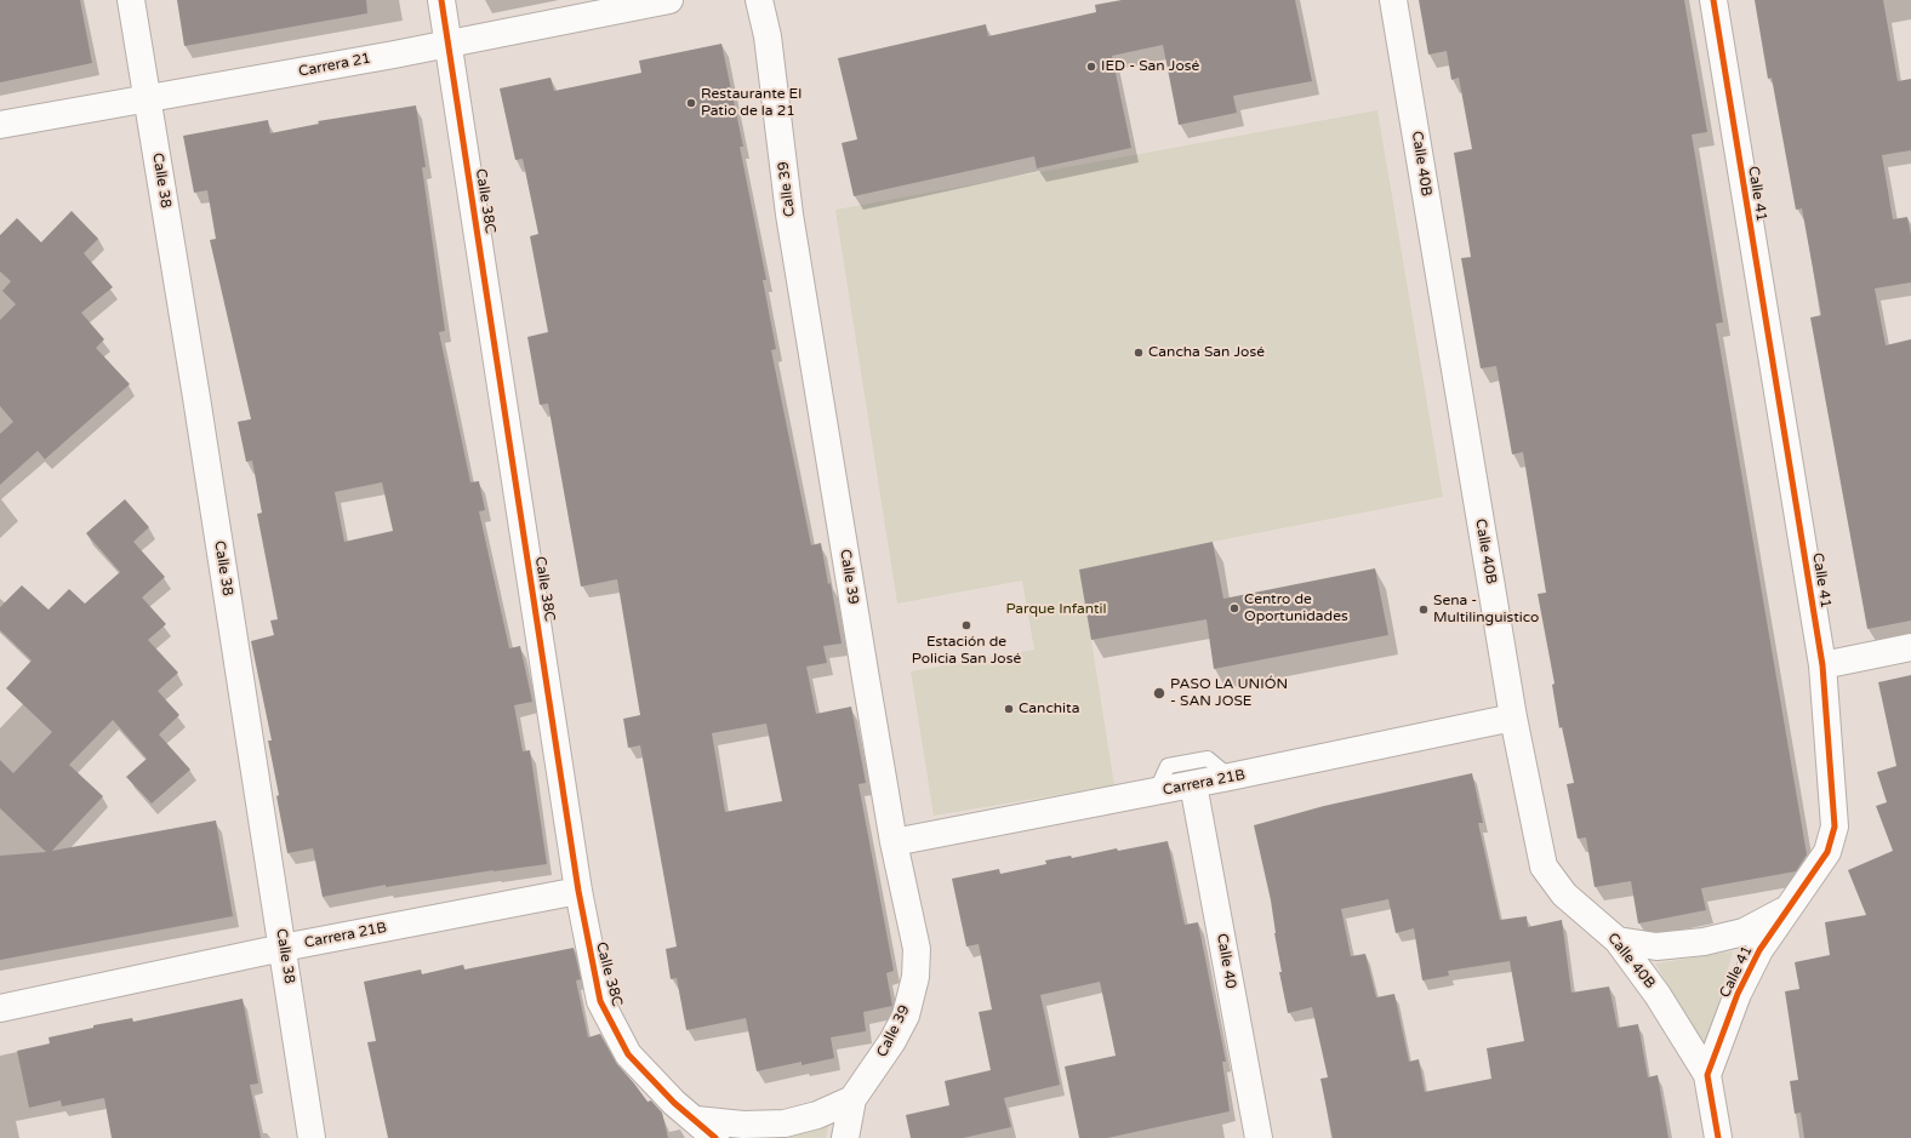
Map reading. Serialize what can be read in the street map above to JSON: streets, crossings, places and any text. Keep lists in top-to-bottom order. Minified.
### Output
{"streets":{"street":["Carrera 21","Calle 40B","Calle 38","Calle 39","Calle 41","Calle 38C","Carrera 21B","Calle 40"]},"crossings":[["Carrera 21","Calle 38"],["Carrera 21","Calle 38C"],["Calle 40B","Calle 41"],["Calle 40B","Carrera 21B"],["Calle 38","Carrera 21B"],["Calle 39","Carrera 21B"],["Calle 38C","Carrera 21B"],["Carrera 21B","Calle 40"]],"parks":["Parque Infantil"],"places":["IED - San José","Restaurante El Patio de la 21","Cancha San José","Centro de Oportunidades","Sena - Multilinguistico","Estación de Policia San José","PASO LA UNIÓN - SAN JOSE","Canchita"]}
